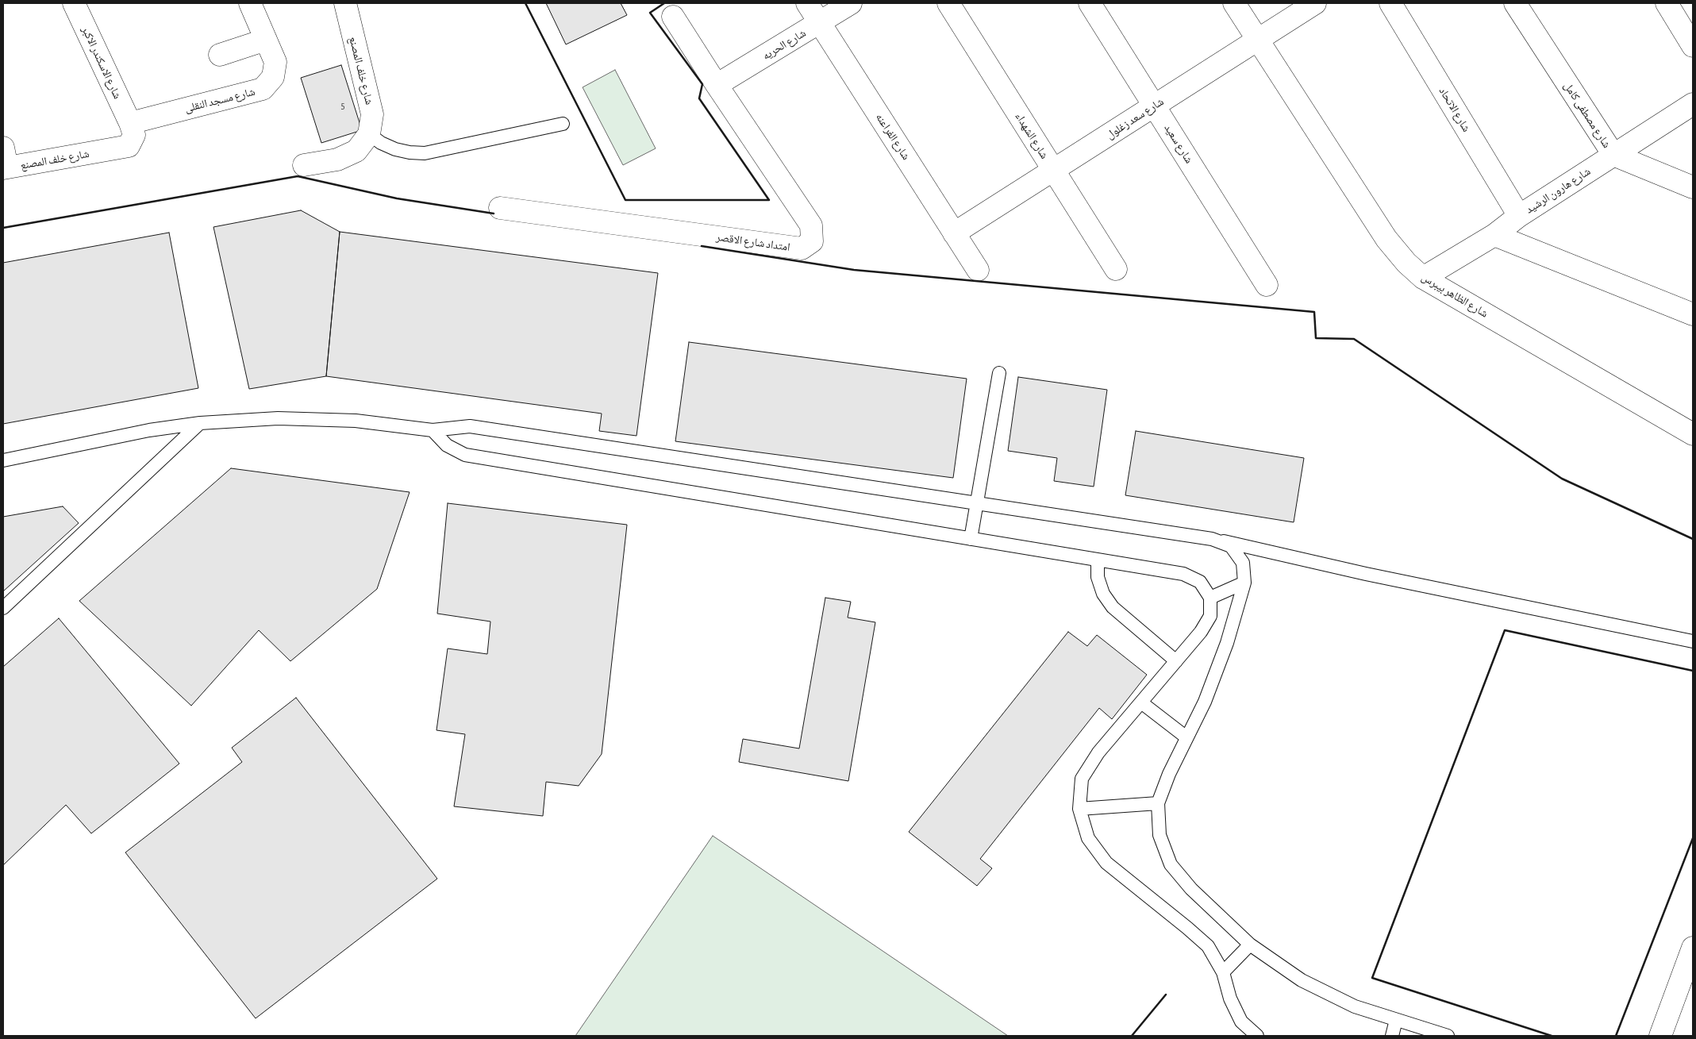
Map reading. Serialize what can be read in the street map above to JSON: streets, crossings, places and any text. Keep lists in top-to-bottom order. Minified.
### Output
{"streets":{"street":["شارع الحريه","شارع الاسكندر الاكبر","شارع خلف المصنع","شارع مسجد النقلى","شارع الاتحاد","شارع مصطفى كامل","شارع سعد زغلول","شارع الشهداء","شارع الفراعنه","شارع سعيد","شارع هارون الرشيد","امتداد شارع الاقصر","شارع الظاهر بيبرس"]},"crossings":[["شارع الحريه","شارع الفراعنه"],["شارع الحريه","امتداد شارع الاقصر"],["شارع الاسكندر الاكبر","شارع خلف المصنع"],["شارع الاسكندر الاكبر","شارع مسجد النقلى"],["شارع خلف المصنع","شارع مسجد النقلى"],["شارع الاتحاد","شارع هارون الرشيد"],["شارع مصطفى كامل","شارع هارون الرشيد"],["شارع سعد زغلول","شارع الشهداء"],["شارع سعد زغلول","شارع الفراعنه"],["شارع سعد زغلول","شارع سعيد"],["شارع سعد زغلول","شارع الظاهر بيبرس"],["شارع هارون الرشيد","شارع الظاهر بيبرس"]],"house_numbers":["5"]}
